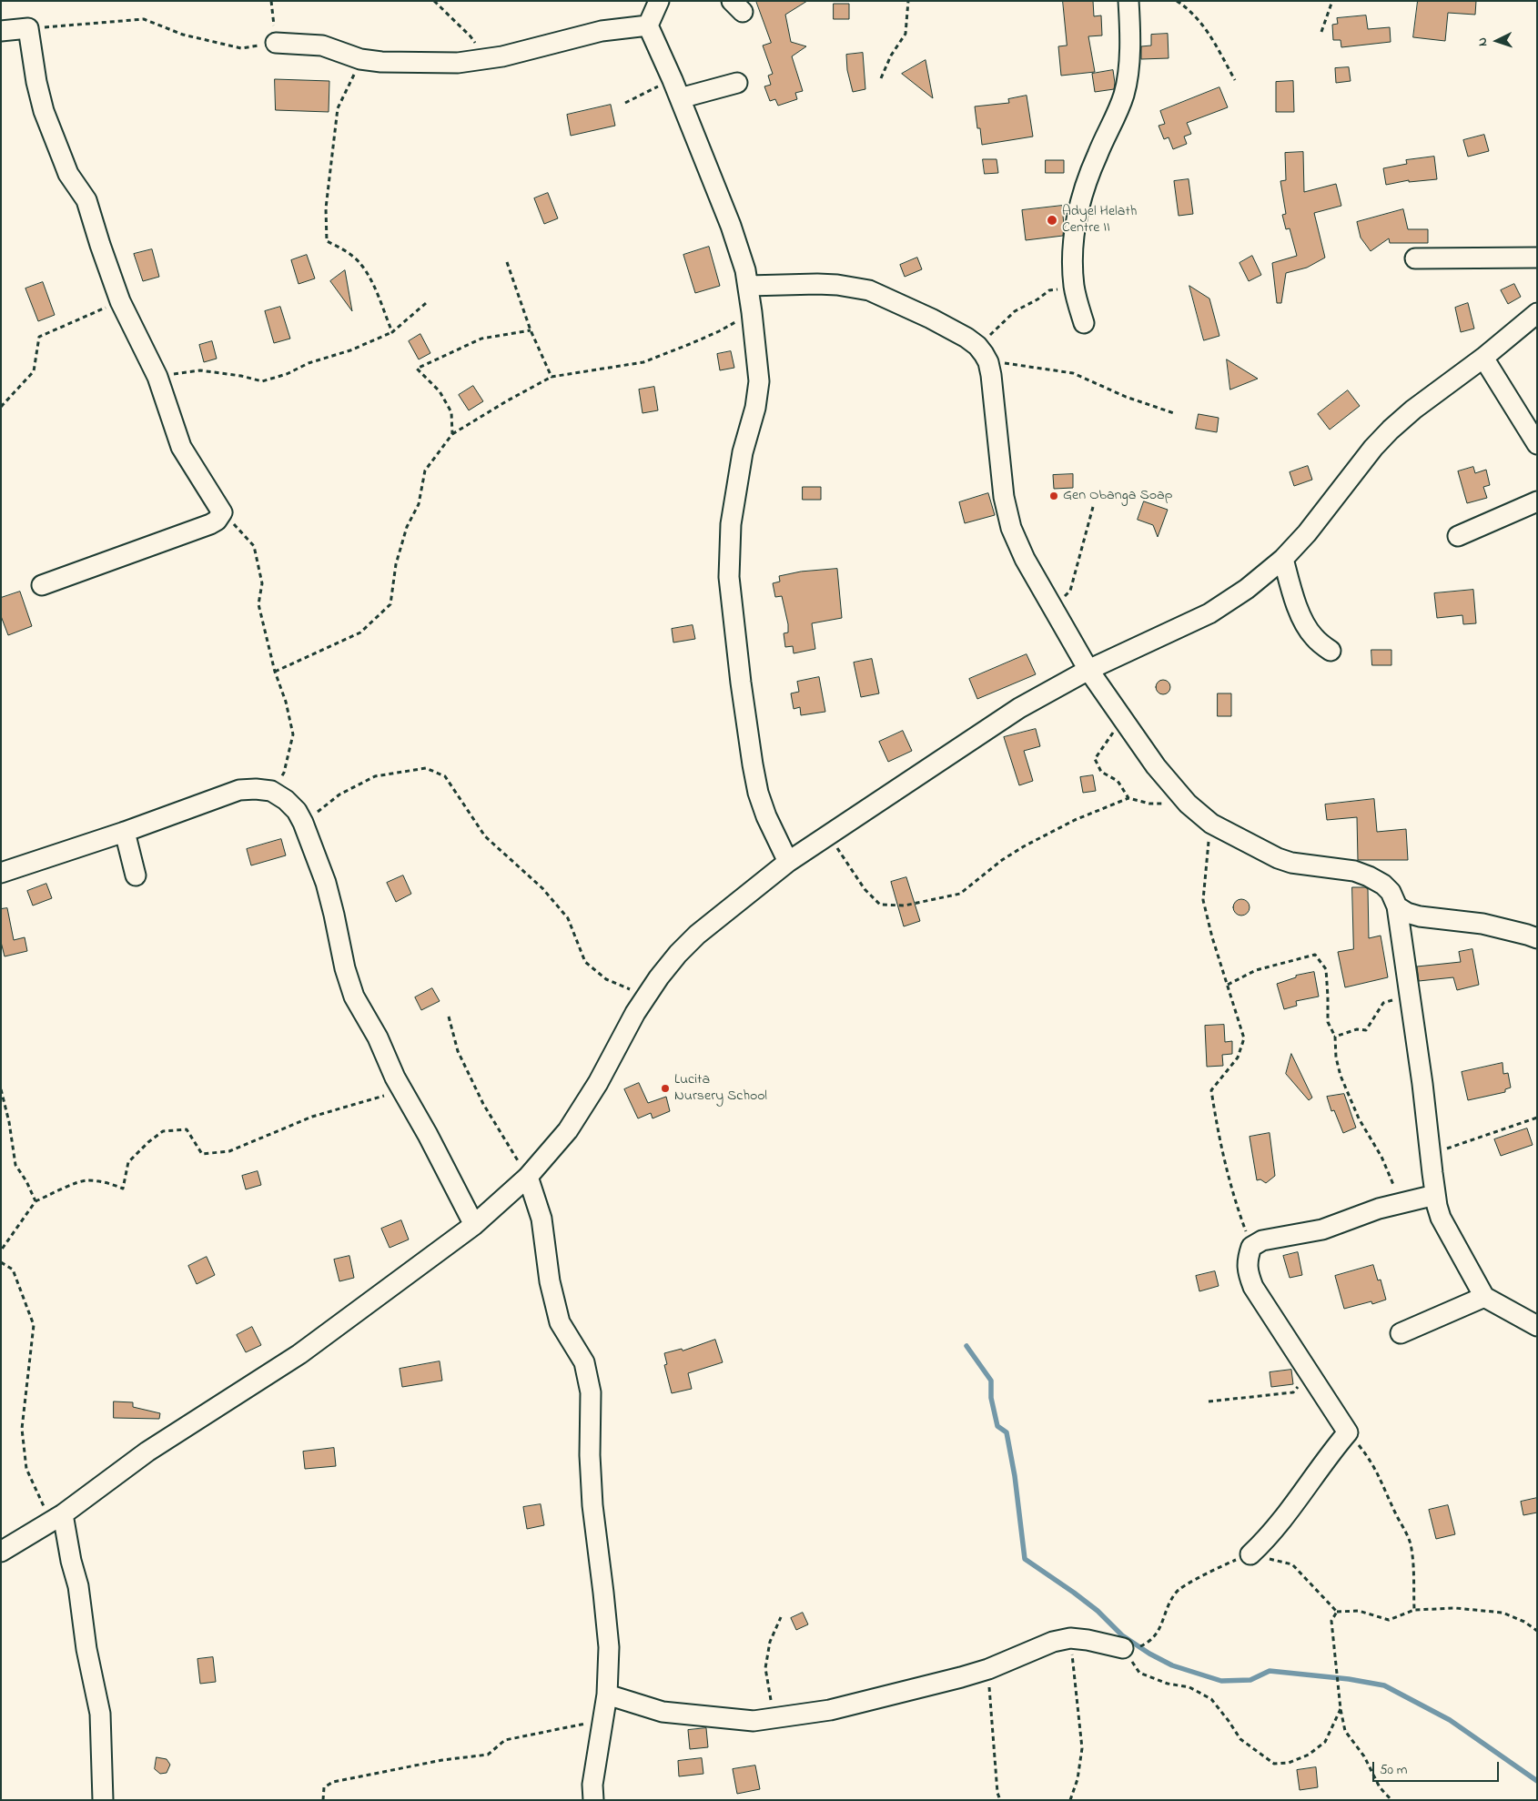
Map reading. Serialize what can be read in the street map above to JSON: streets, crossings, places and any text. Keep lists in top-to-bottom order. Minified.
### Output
{"places":["Adyel Helath Centre II","Gen Obanga Soap","Lucita Nursery School"],"scale_bar":"50 m","north":"left"}
